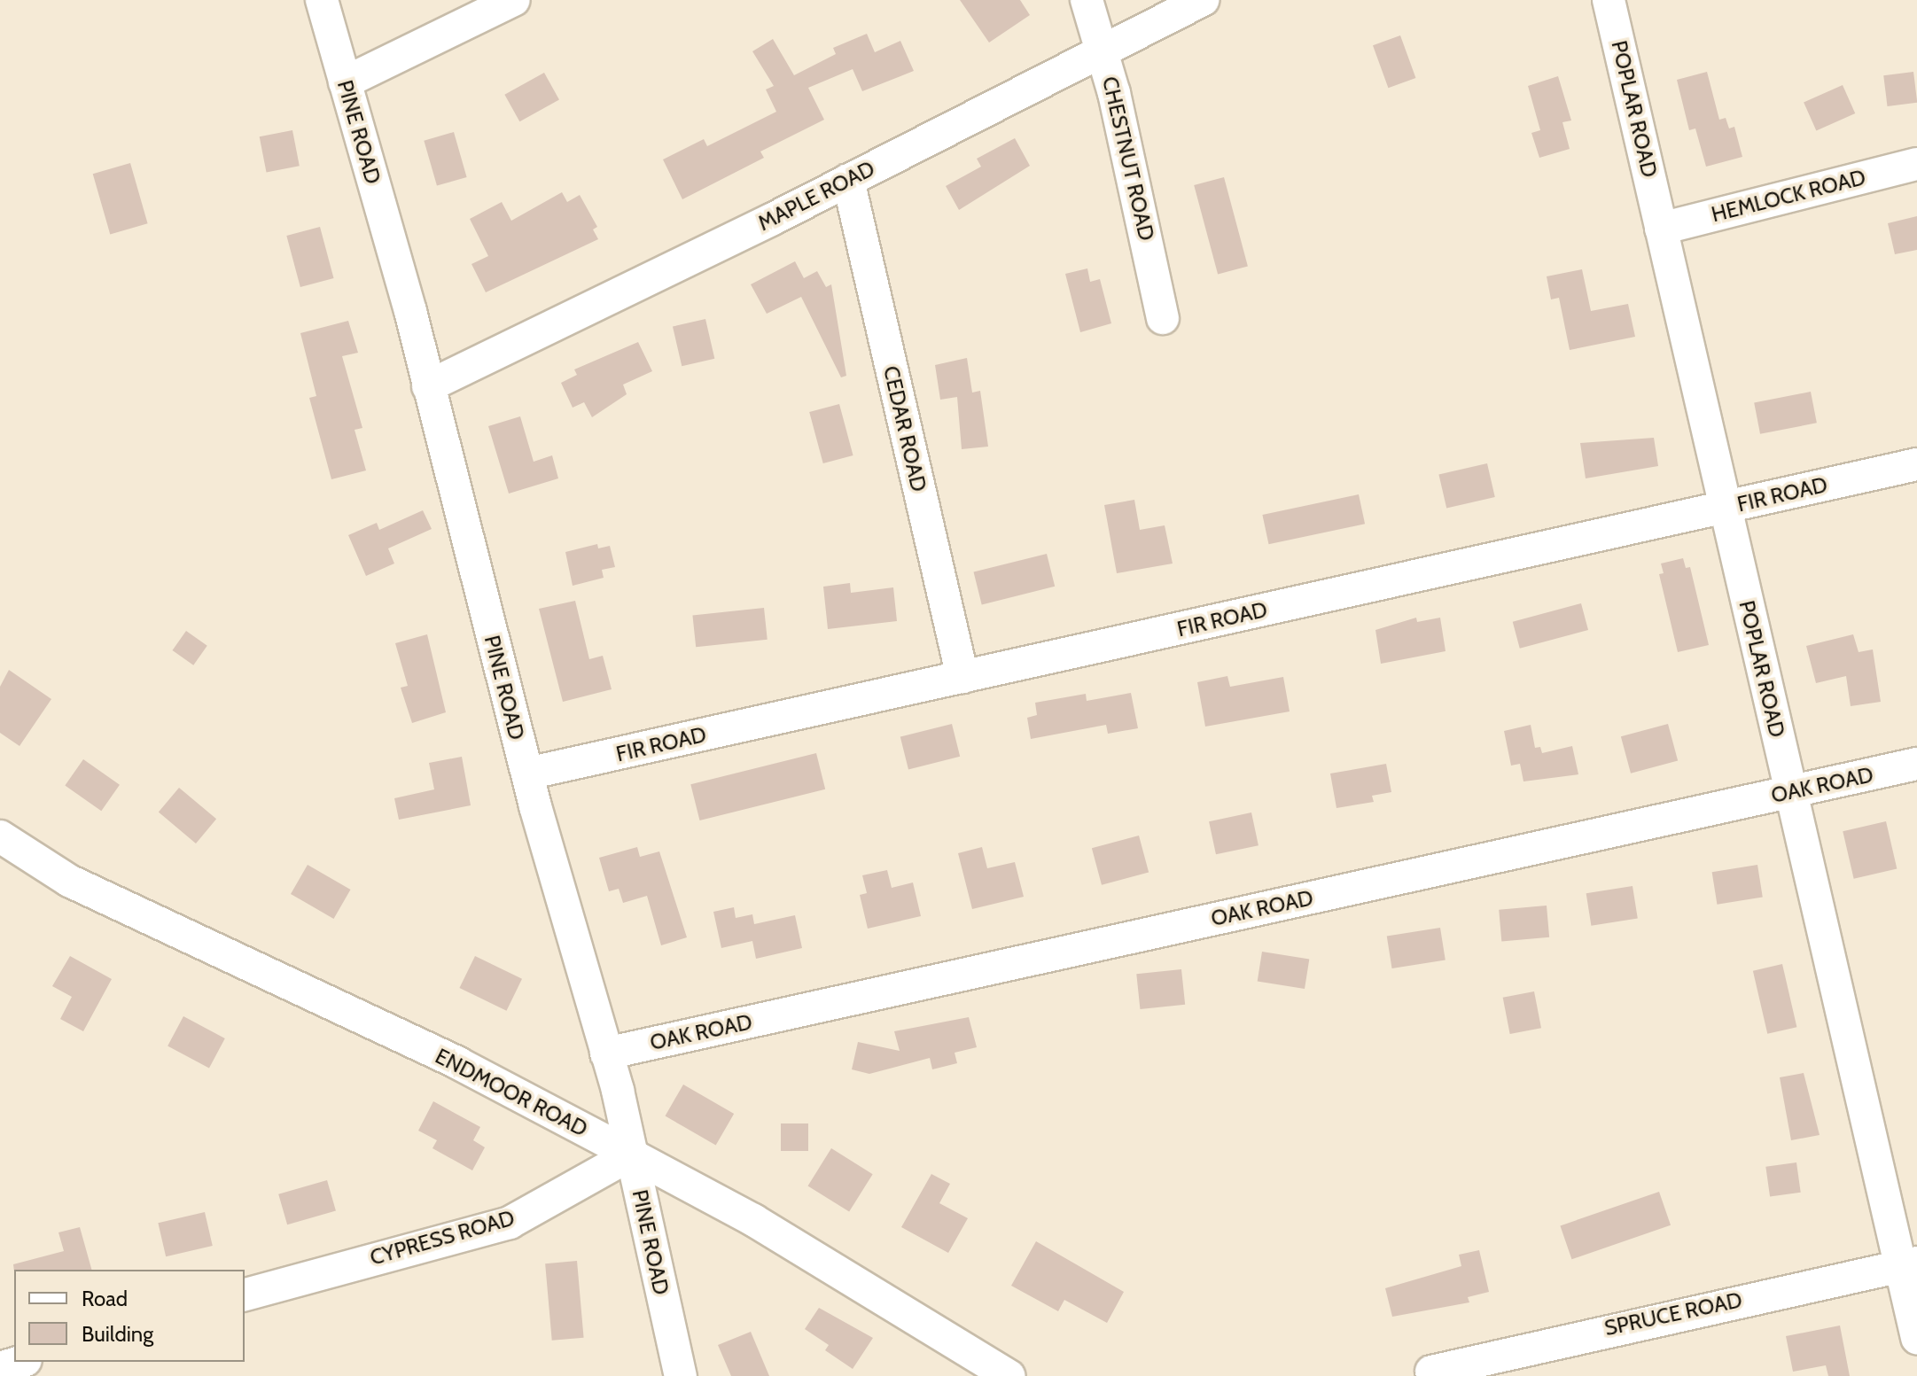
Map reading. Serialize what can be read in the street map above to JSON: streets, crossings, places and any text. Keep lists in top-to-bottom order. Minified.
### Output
{"streets":{"street":["POPLAR ROAD","PINE ROAD","CHESTNUT ROAD","MAPLE ROAD","HEMLOCK ROAD","CEDAR ROAD","FIR ROAD","OAK ROAD","ENDMOOR ROAD","CYPRESS ROAD","SPRUCE ROAD"]},"crossings":[["POPLAR ROAD","HEMLOCK ROAD"],["POPLAR ROAD","FIR ROAD"],["POPLAR ROAD","OAK ROAD"],["POPLAR ROAD","SPRUCE ROAD"],["PINE ROAD","MAPLE ROAD"],["PINE ROAD","FIR ROAD"],["PINE ROAD","OAK ROAD"],["PINE ROAD","ENDMOOR ROAD"],["PINE ROAD","CYPRESS ROAD"],["CHESTNUT ROAD","MAPLE ROAD"],["MAPLE ROAD","CEDAR ROAD"],["CEDAR ROAD","FIR ROAD"],["ENDMOOR ROAD","CYPRESS ROAD"]],"legend":["Road","Building"]}
